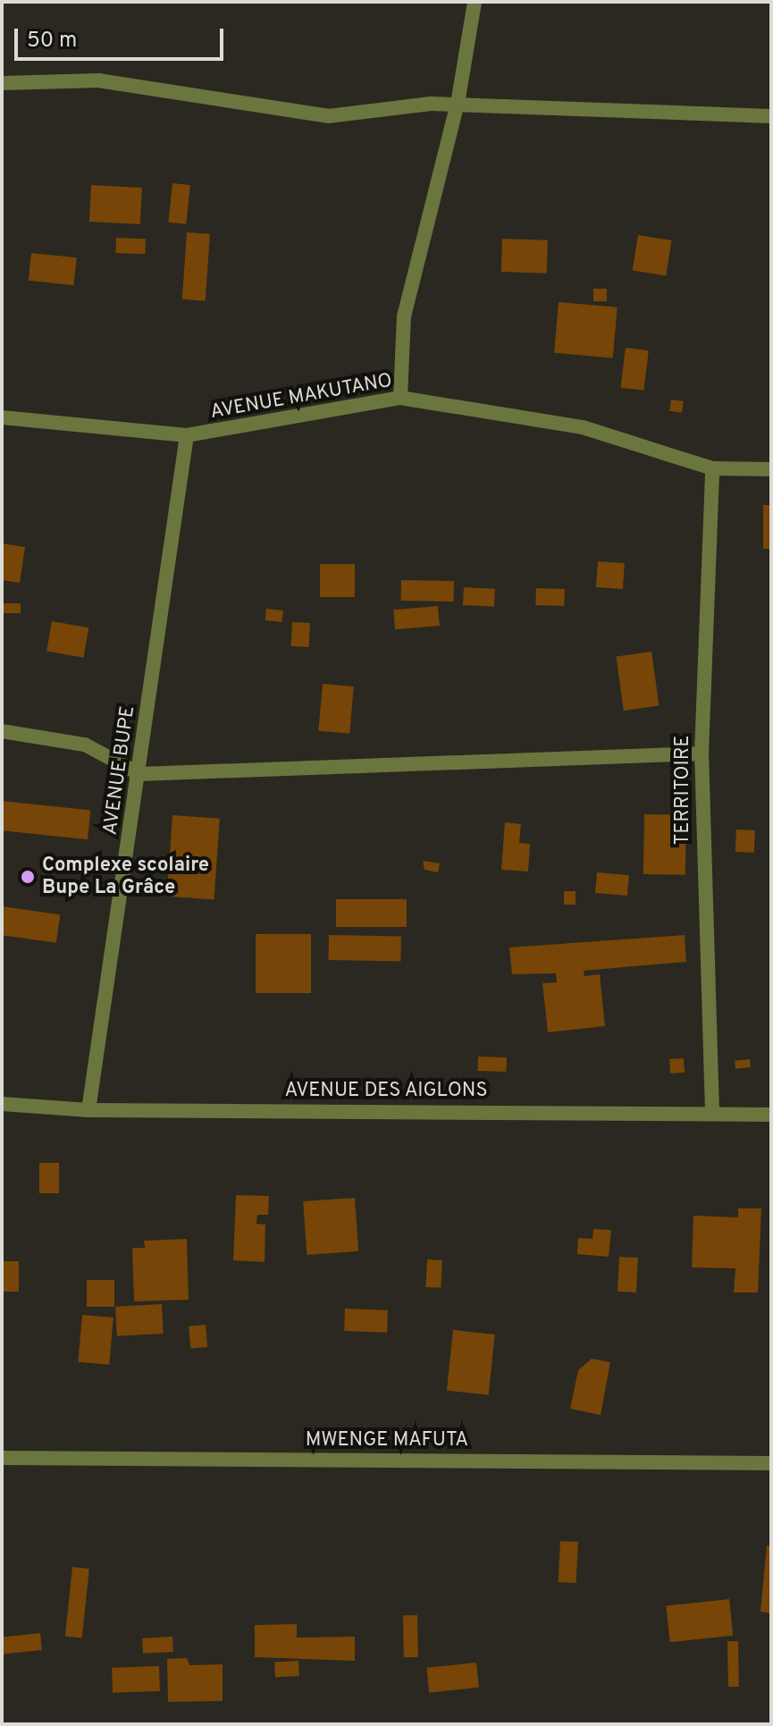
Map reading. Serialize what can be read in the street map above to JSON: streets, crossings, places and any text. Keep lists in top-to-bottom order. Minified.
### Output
{"streets":{"street":["AVENUE MAKUTANO","AVENUE BUPE","TERRITOIRE","AVENUE DES AIGLONS","MWENGE MAFUTA"]},"crossings":[["AVENUE MAKUTANO","AVENUE BUPE"],["AVENUE MAKUTANO","TERRITOIRE"],["AVENUE BUPE","AVENUE DES AIGLONS"],["TERRITOIRE","AVENUE DES AIGLONS"]],"places":["Complexe scolaire Bupe La Grâce"],"scale_bar":"50 m"}
